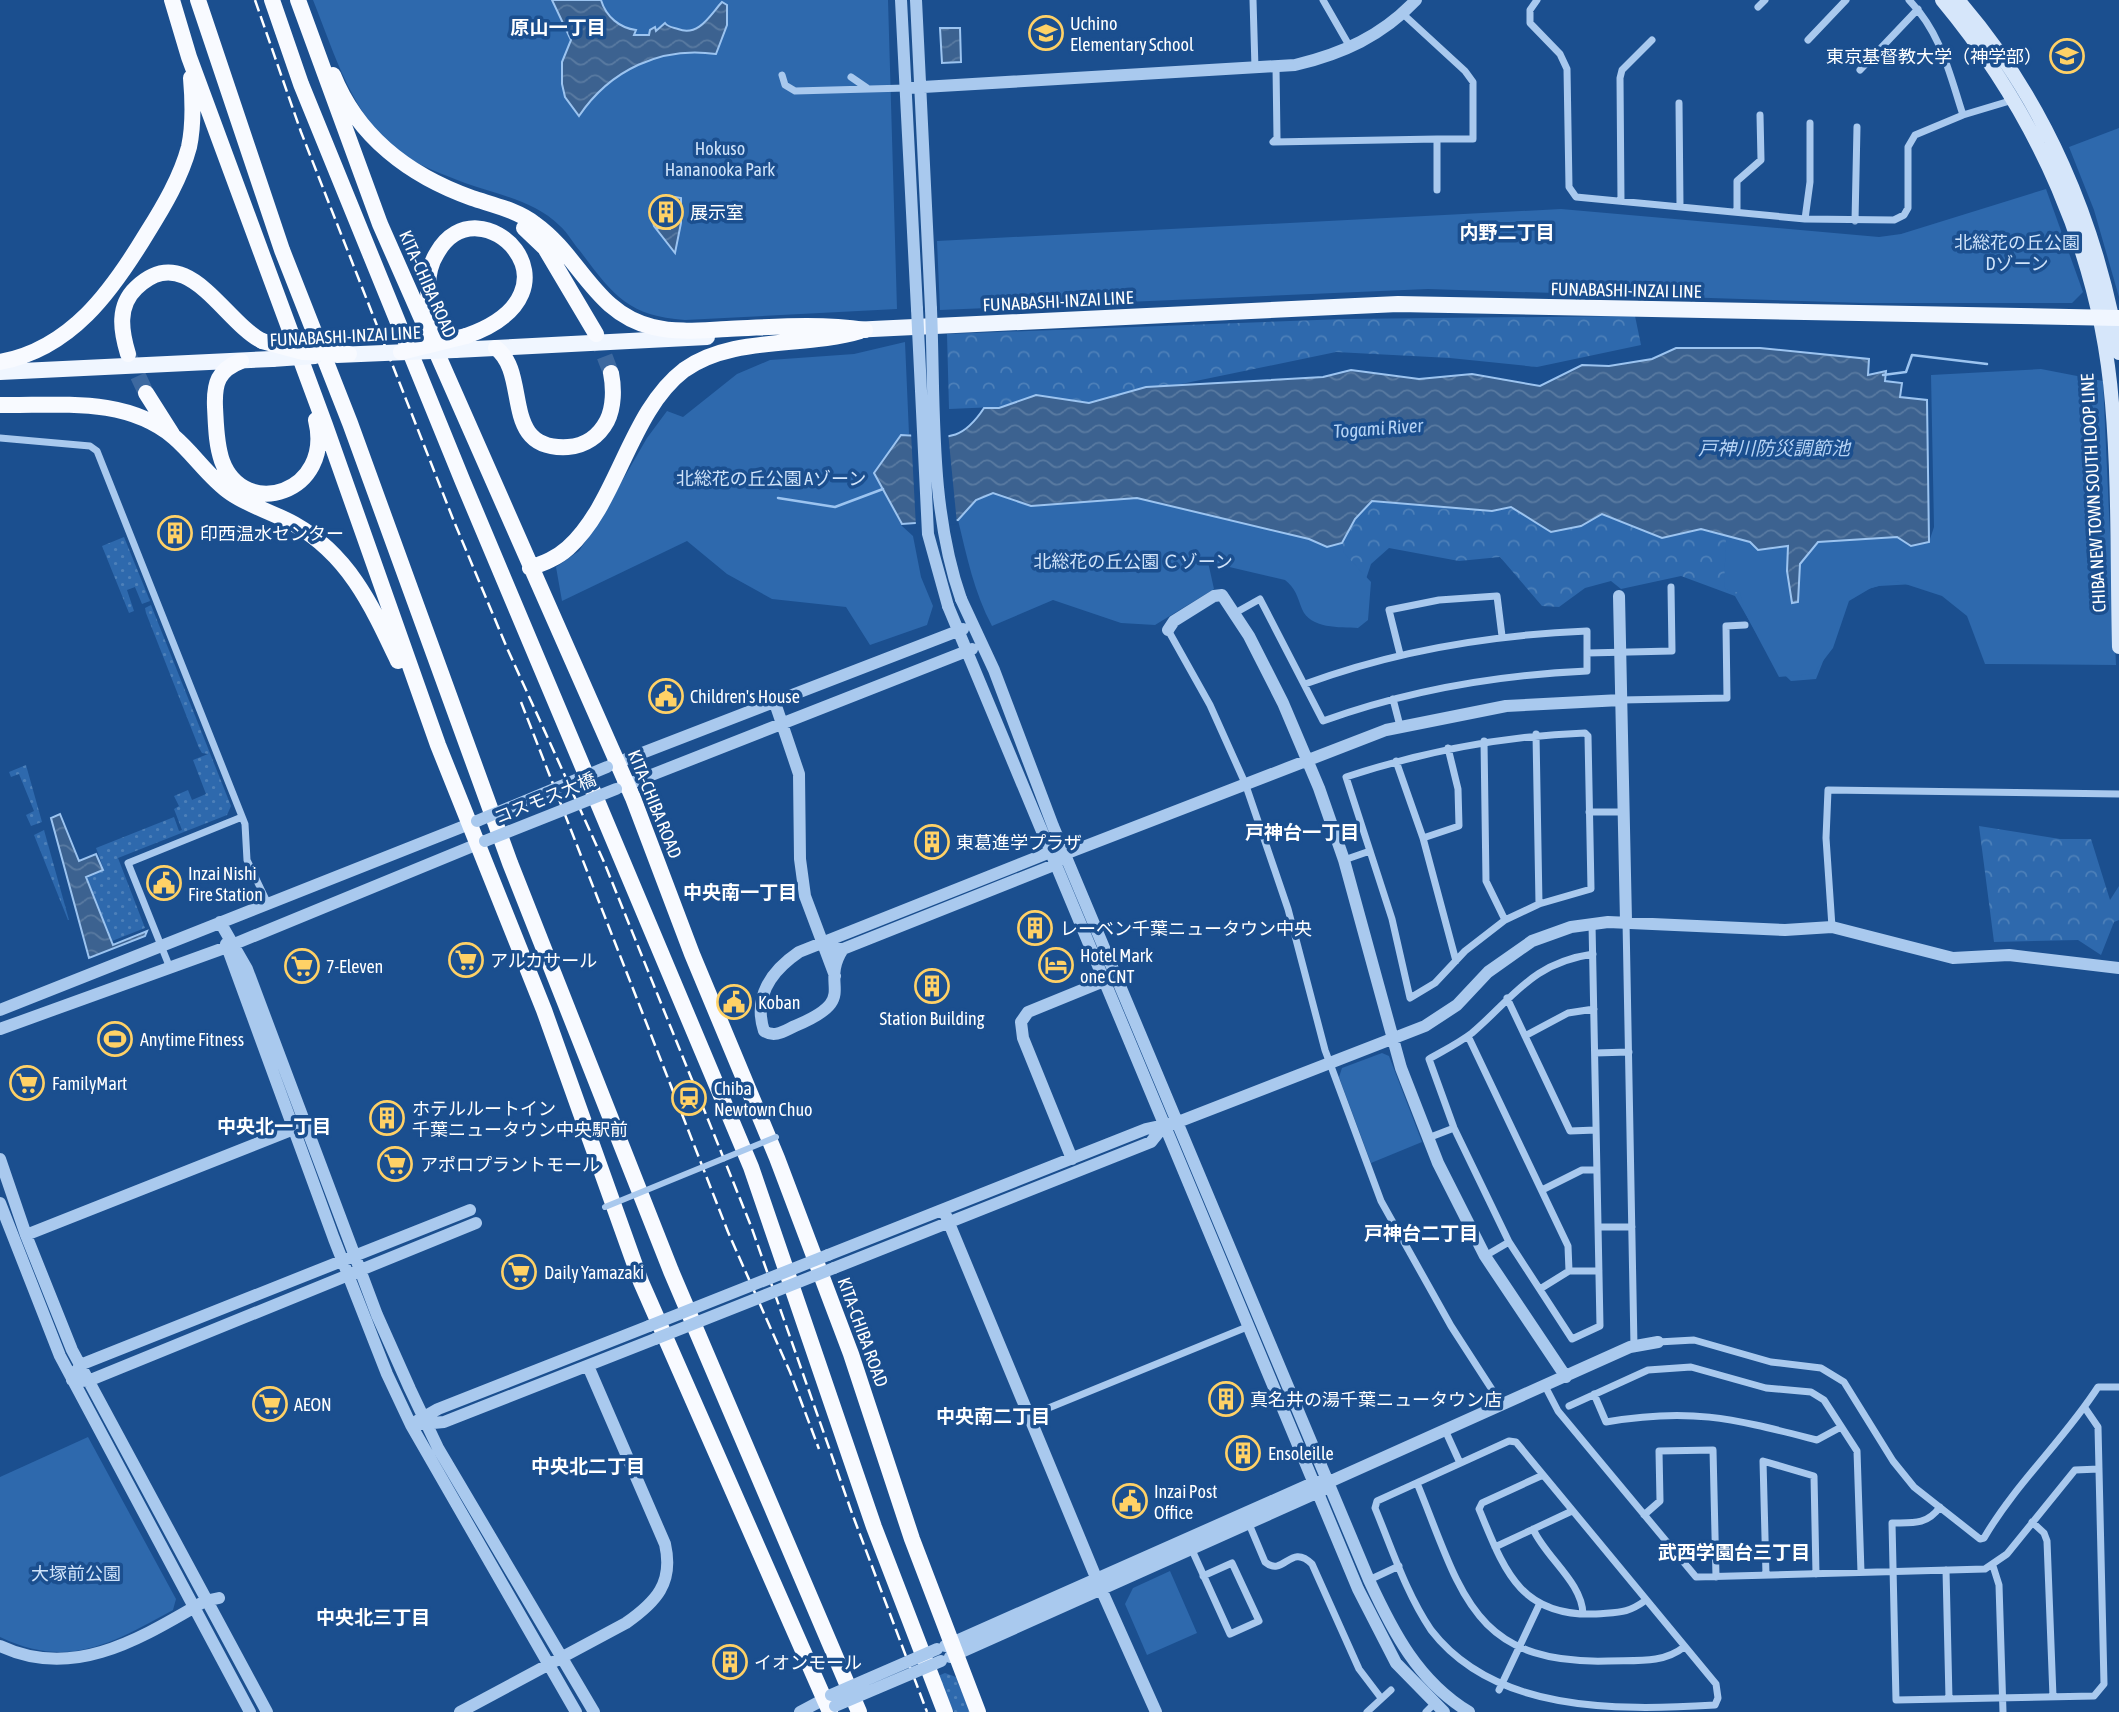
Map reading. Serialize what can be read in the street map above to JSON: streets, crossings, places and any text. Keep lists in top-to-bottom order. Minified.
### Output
{"streets":{"highway":["KITA-CHIBA ROAD"],"main road":["FUNABASHI-INZAI LINE","CHIBA NEW TOWN SOUTH LOOP LINE"],"street":["コスモス大橋"]},"crossings":[["KITA-CHIBA ROAD","コスモス大橋"],["FUNABASHI-INZAI LINE","CHIBA NEW TOWN SOUTH LOOP LINE"]],"districts":["原山一丁目","内野二丁目","戸神台一丁目","中央南一丁目","中央北一丁目","戸神台二丁目","中央南二丁目","中央北二丁目","武西学園台三丁目","中央北三丁目"],"water":["Togami River","戸神川防災調節池"],"parks":["Hokuso Hananooka Park","北総花の丘公園 Dゾーン","北総花の丘公園 Aゾーン","北総花の丘公園 Ｃゾーン","大塚前公園"],"places":{"school or university":["Uchino Elementary School","東京基督教大学（神学部）"],"building":["展示室","印西温水センター","東葛進学プラザ","レーベン千葉ニュータウン中央","Station Building","ホテルルートイン 千葉ニュータウン中央駅前","真名井の湯千葉ニュータウン店","Ensoleille","イオンモール"],"public building":["Children's House","Inzai Nishi Fire Station","Koban","Inzai Post Office"],"supermarket":["アルカサール","7-Eleven","FamilyMart","アポロプラントモール","Daily Yamazaki","AEON"],"hotel":["Hotel Mark one CNT"],"sports":["Anytime Fitness"],"station":["Chiba Newtown Chuo"]}}
